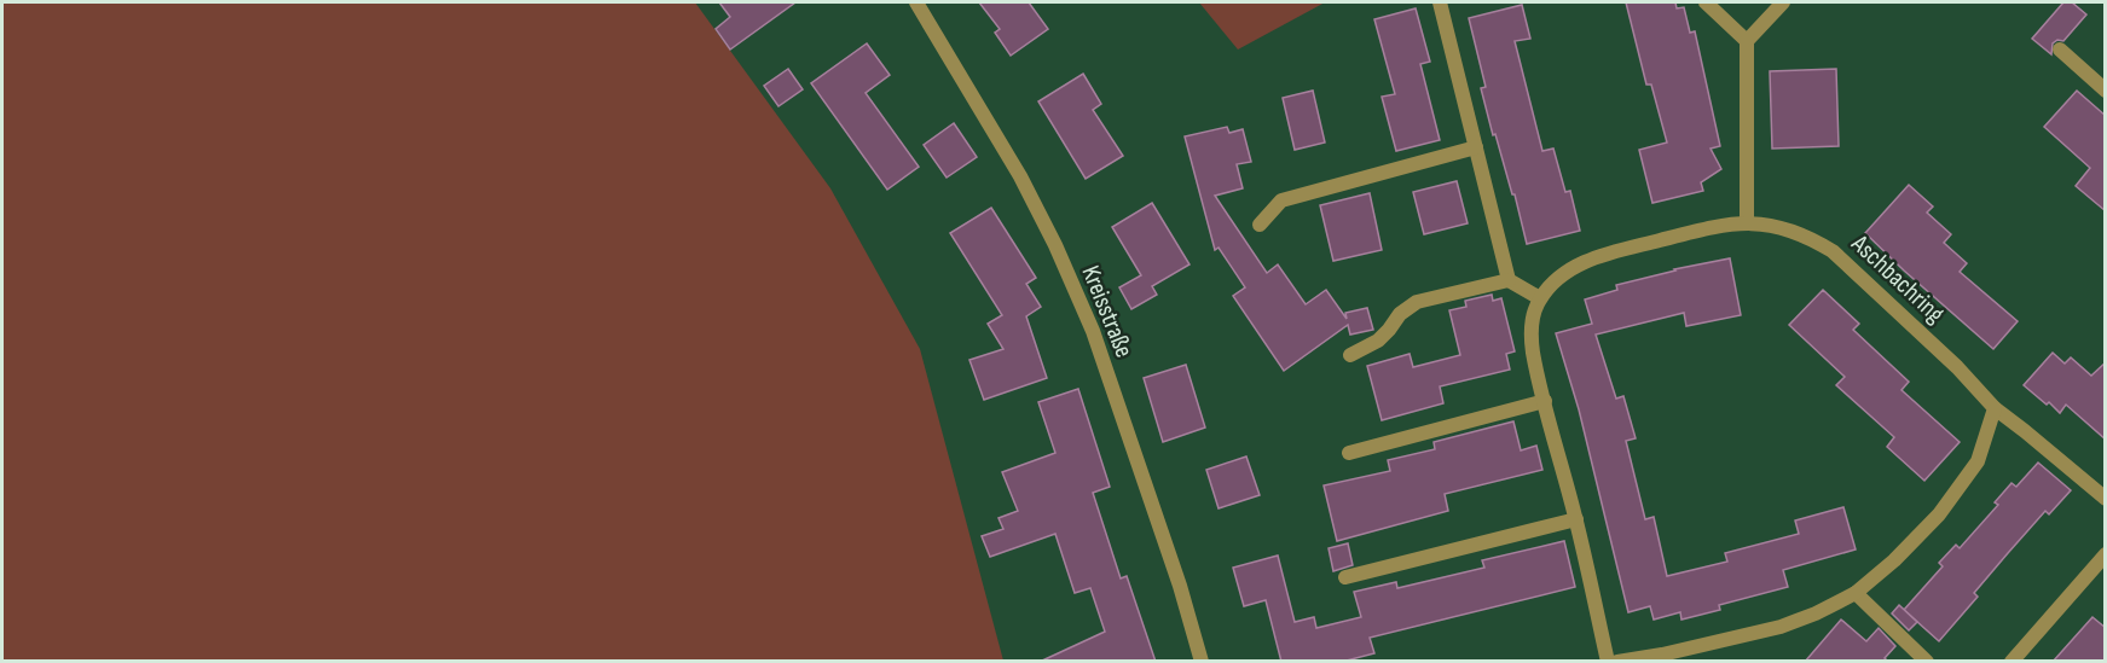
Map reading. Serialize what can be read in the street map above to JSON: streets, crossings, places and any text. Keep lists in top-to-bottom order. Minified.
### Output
{"streets":{"street":["Aschbachring","Kreisstraße"]}}
